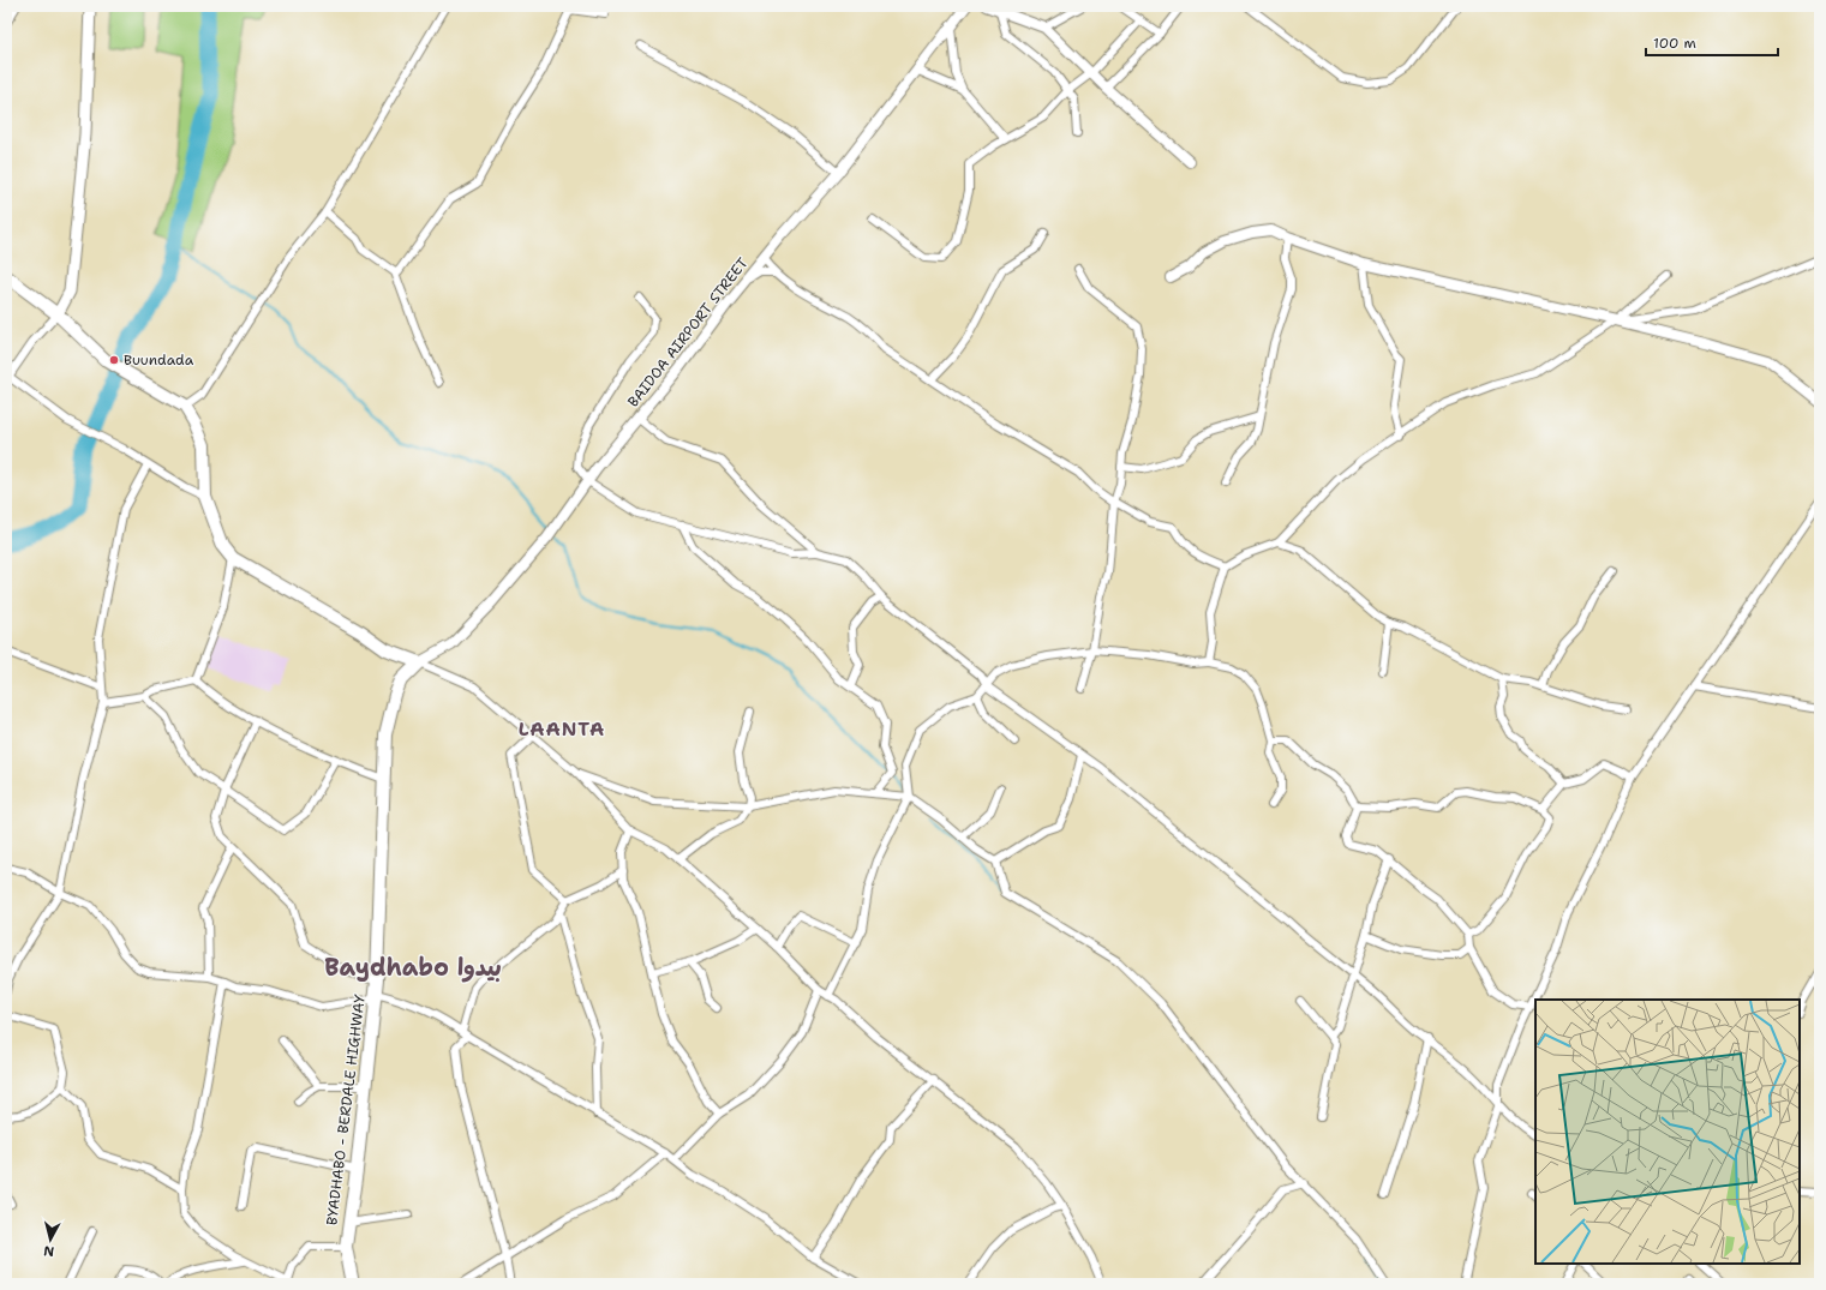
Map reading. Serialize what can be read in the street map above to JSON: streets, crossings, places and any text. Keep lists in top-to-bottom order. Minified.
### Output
{"streets":{"main road":["BYADHABO - BERDALE HIGHWAY"],"street":["BAIDOA AIRPORT STREET"]},"crossings":[["BAIDOA AIRPORT STREET","BYADHABO - BERDALE HIGHWAY"]],"districts":["LAANTA","Baydhabo بيدوا"],"places":["Buundada"],"scale_bar":"100 m","north":"bottom"}
